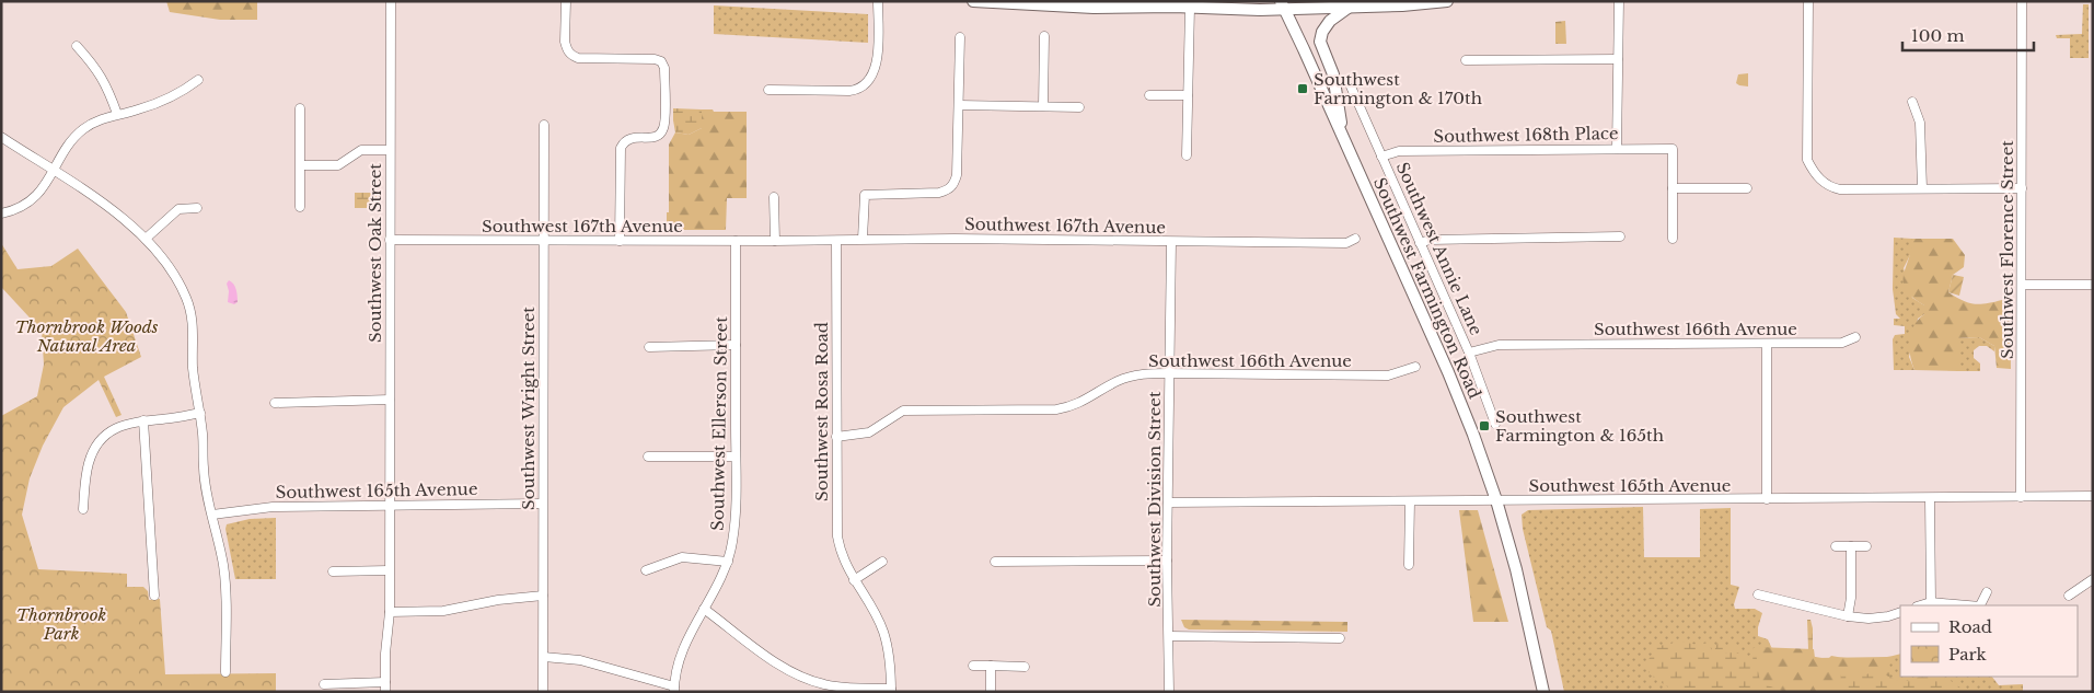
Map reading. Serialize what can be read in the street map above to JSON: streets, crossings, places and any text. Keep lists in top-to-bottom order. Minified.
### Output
{"streets":{"main road":["Southwest Farmington Road"],"street":["Southwest 168th Place","Southwest 167th Avenue","Southwest Annie Lane","Southwest Florence Street","Southwest Oak Street","Southwest 166th Avenue","Southwest Wright Street","Southwest Rosa Road","Southwest Ellerson Street","Southwest 165th Avenue","Southwest Division Street"]},"crossings":[["Southwest 168th Place","Southwest Annie Lane"],["Southwest 167th Avenue","Southwest Oak Street"],["Southwest 167th Avenue","Southwest Wright Street"],["Southwest 167th Avenue","Southwest Rosa Road"],["Southwest 167th Avenue","Southwest Ellerson Street"],["Southwest 167th Avenue","Southwest Division Street"],["Southwest Annie Lane","Southwest 166th Avenue"],["Southwest Florence Street","Southwest 165th Avenue"],["Southwest Oak Street","Southwest 165th Avenue"],["Southwest Farmington Road","Southwest 165th Avenue"],["Southwest 166th Avenue","Southwest Rosa Road"],["Southwest 166th Avenue","Southwest Division Street"],["Southwest Wright Street","Southwest 165th Avenue"],["Southwest 165th Avenue","Southwest Division Street"]],"parks":["Thornbrook Woods Natural Area","Thornbrook Park"],"places":{"transit":["Southwest Farmington & 170th","Southwest Farmington & 165th"]},"legend":["Road","Park"],"scale_bar":"100 m"}
